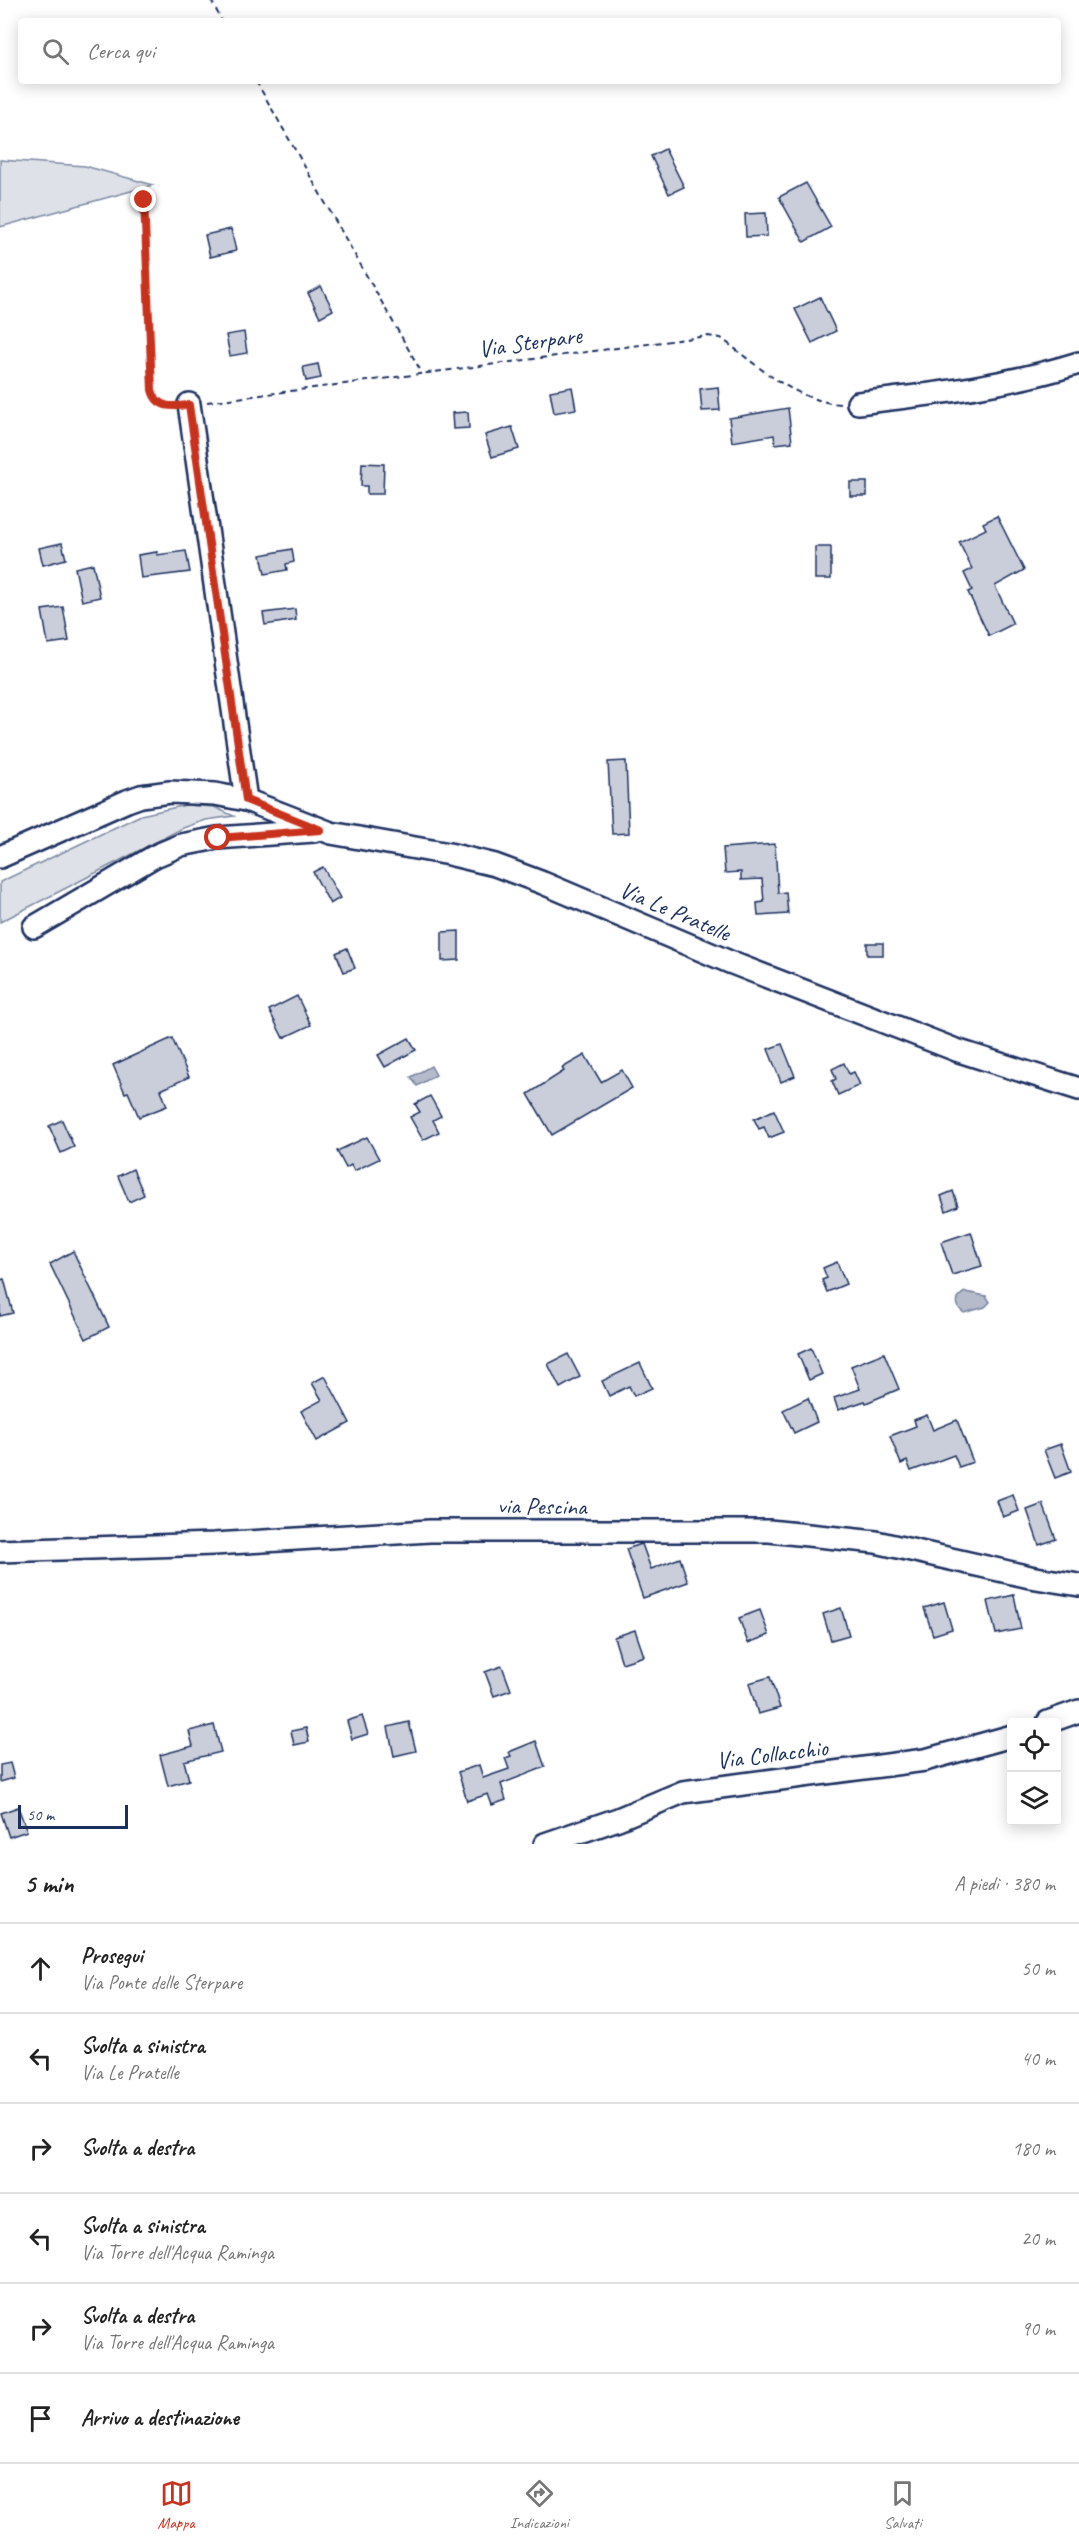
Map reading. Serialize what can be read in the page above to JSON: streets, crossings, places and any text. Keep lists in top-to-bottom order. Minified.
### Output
{"streets":{"street":["Via Le Pratelle","via Pescina","Via Collacchio"],"path":["Via Sterpare"]},"scale_bar":"50 m","page":{"search":"Cerca qui","scale":"50 m","heading":["5 min","A piedi · 380 m"],"list":[["Prosegui","Via Ponte delle Sterpare","50 m"],["Svolta a sinistra","Via Le Pratelle","40 m"],["Svolta a destra","180 m"],["Svolta a sinistra","Via Torre dell'Acqua Raminga","20 m"],["Svolta a destra","Via Torre dell'Acqua Raminga","90 m"],"Arrivo a destinazione"],"nav":["Mappa","Indicazioni","Salvati"]}}
